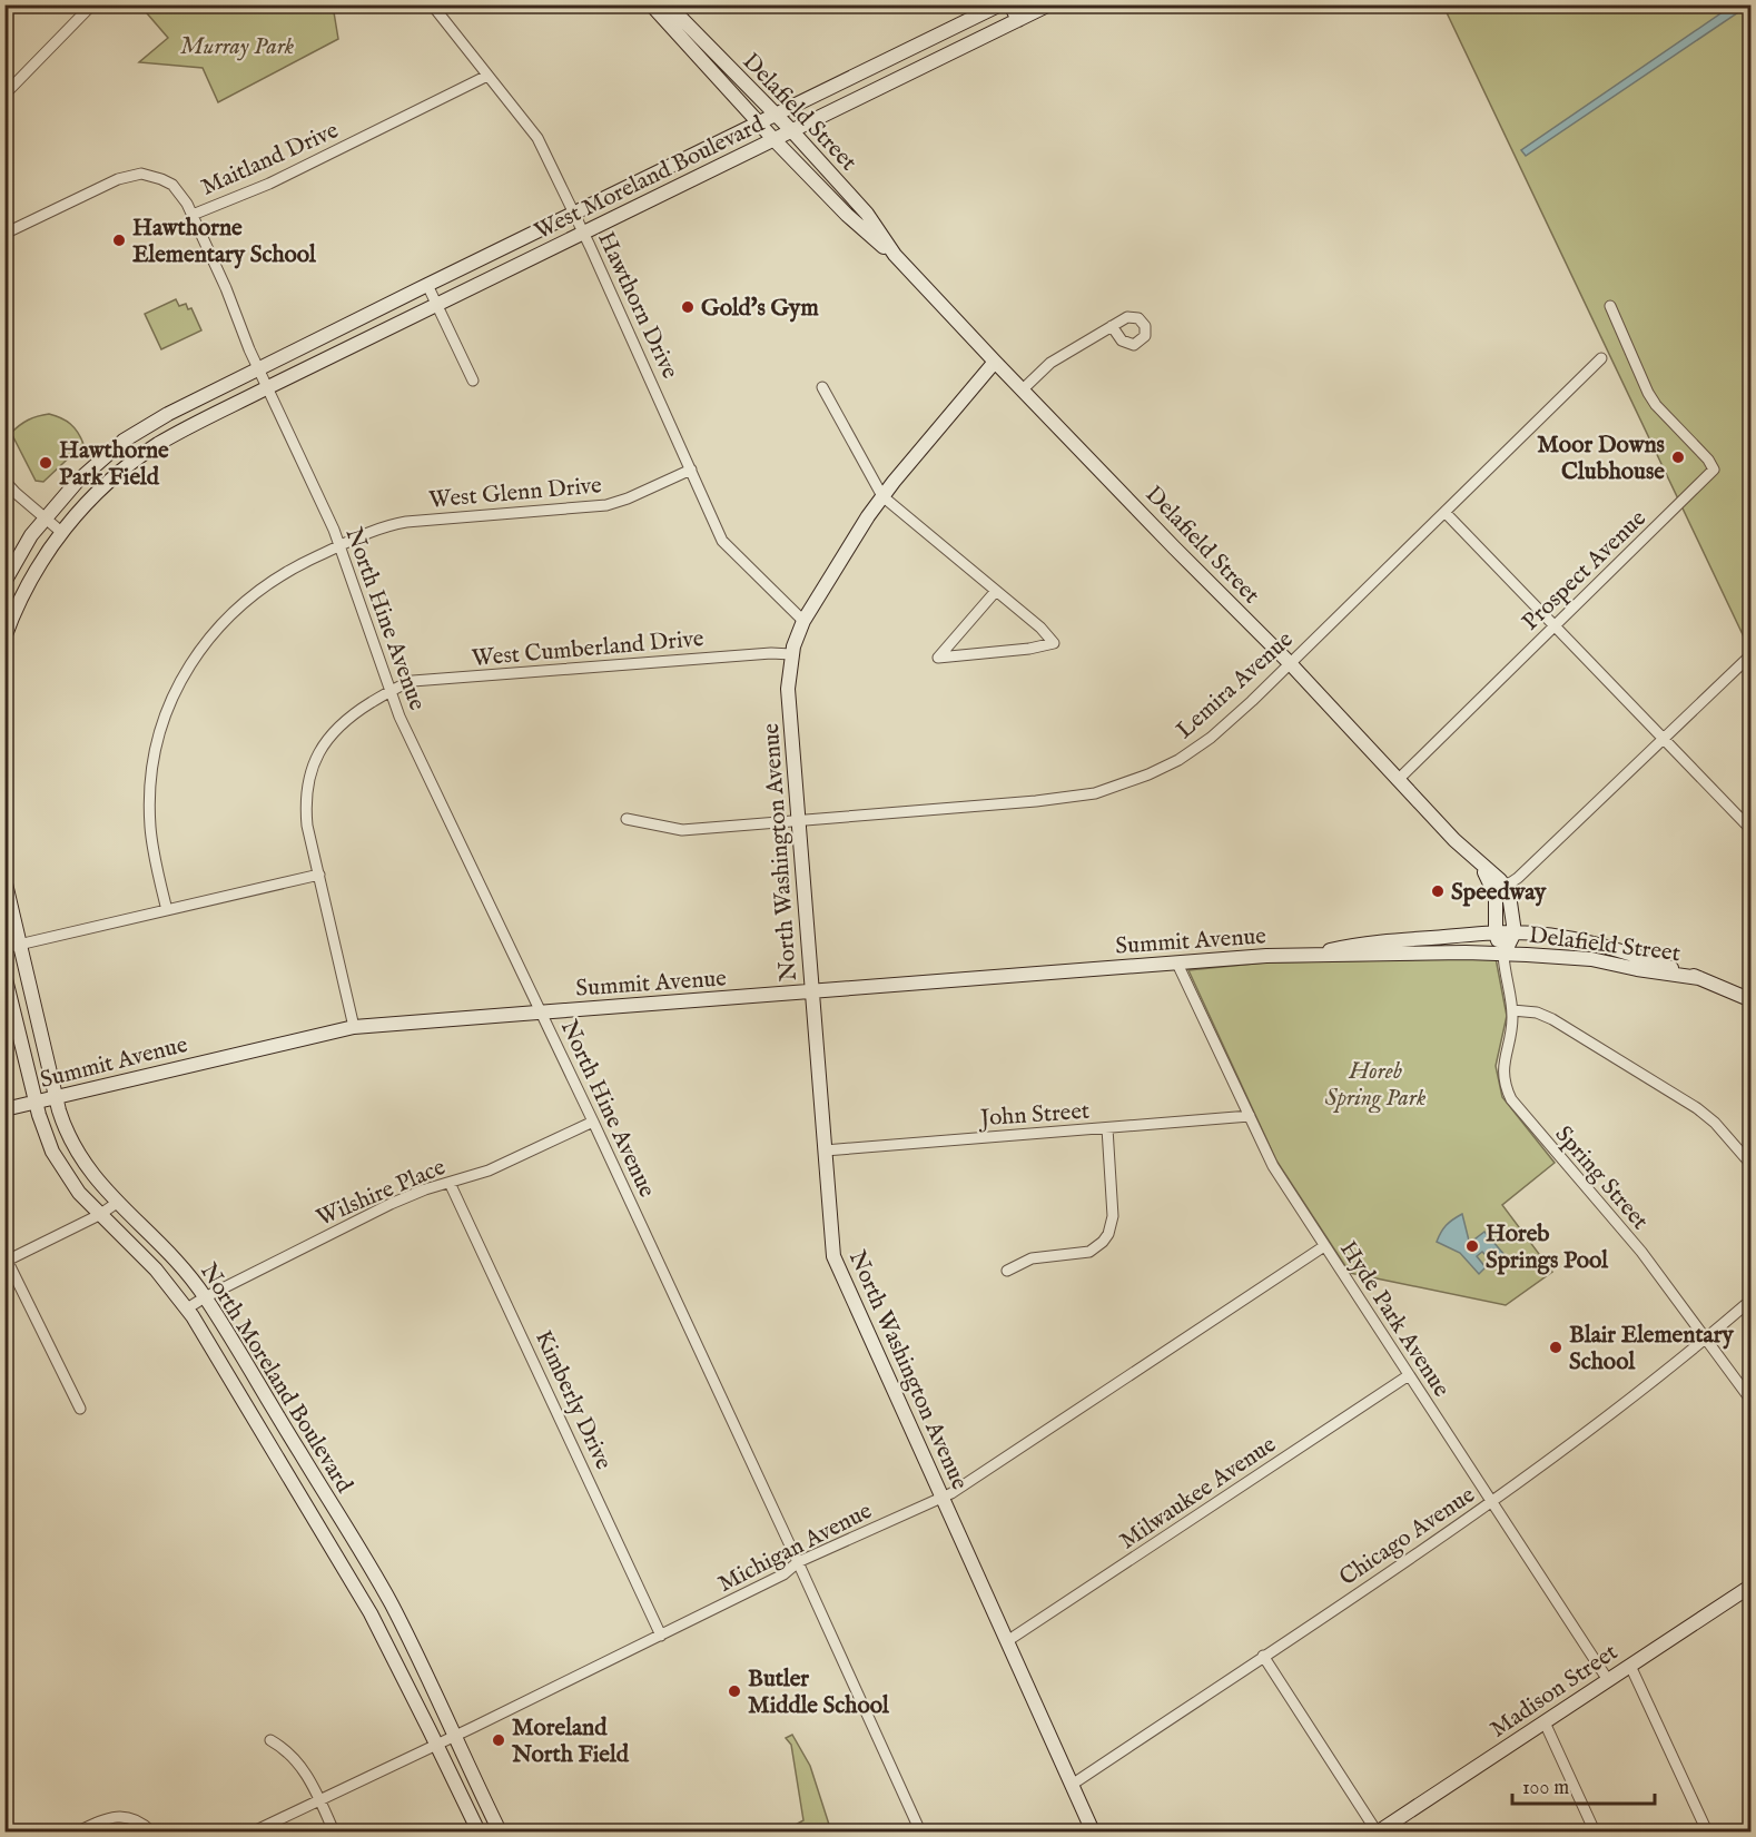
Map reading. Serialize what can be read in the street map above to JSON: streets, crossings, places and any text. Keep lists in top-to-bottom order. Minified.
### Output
{"streets":{"street":["Delafield Street","Maitland Drive","West Moreland Boulevard","Hawthorn Drive","West Glenn Drive","Prospect Avenue","North Hine Avenue","West Cumberland Drive","Lemira Avenue","North Washington Avenue","Summit Avenue","John Street","Spring Street","Wilshire Place","Hyde Park Avenue","North Moreland Boulevard","Kimberly Drive","Milwaukee Avenue","Chicago Avenue","Michigan Avenue","Madison Street"]},"crossings":[["Delafield Street","West Moreland Boulevard"],["Delafield Street","Prospect Avenue"],["Delafield Street","Lemira Avenue"],["Delafield Street","North Washington Avenue"],["Delafield Street","Summit Avenue"],["Delafield Street","Spring Street"],["Maitland Drive","Hawthorn Drive"],["Maitland Drive","North Hine Avenue"],["West Moreland Boulevard","Hawthorn Drive"],["West Moreland Boulevard","North Hine Avenue"],["Hawthorn Drive","West Glenn Drive"],["Hawthorn Drive","North Washington Avenue"],["West Glenn Drive","North Hine Avenue"],["North Hine Avenue","West Cumberland Drive"],["North Hine Avenue","Summit Avenue"],["North Hine Avenue","Wilshire Place"],["North Hine Avenue","Michigan Avenue"],["West Cumberland Drive","North Washington Avenue"],["West Cumberland Drive","Summit Avenue"],["Lemira Avenue","North Washington Avenue"],["North Washington Avenue","Summit Avenue"],["North Washington Avenue","John Street"],["North Washington Avenue","Milwaukee Avenue"],["North Washington Avenue","Chicago Avenue"],["North Washington Avenue","Michigan Avenue"],["Summit Avenue","Spring Street"],["Summit Avenue","Hyde Park Avenue"],["Summit Avenue","North Moreland Boulevard"],["John Street","Hyde Park Avenue"],["Spring Street","Chicago Avenue"],["Wilshire Place","North Moreland Boulevard"],["Wilshire Place","Kimberly Drive"],["Hyde Park Avenue","Milwaukee Avenue"],["Hyde Park Avenue","Chicago Avenue"],["Hyde Park Avenue","Michigan Avenue"],["Hyde Park Avenue","Madison Street"],["North Moreland Boulevard","Michigan Avenue"],["Kimberly Drive","Michigan Avenue"]],"parks":["Murray Park","Horeb Spring Park"],"places":["Hawthorne Elementary School","Gold's Gym","Moor Downs Clubhouse","Hawthorne Park Field","Speedway","Horeb Springs Pool","Blair Elementary School","Butler Middle School","Moreland North Field"],"scale_bar":"100 m"}
